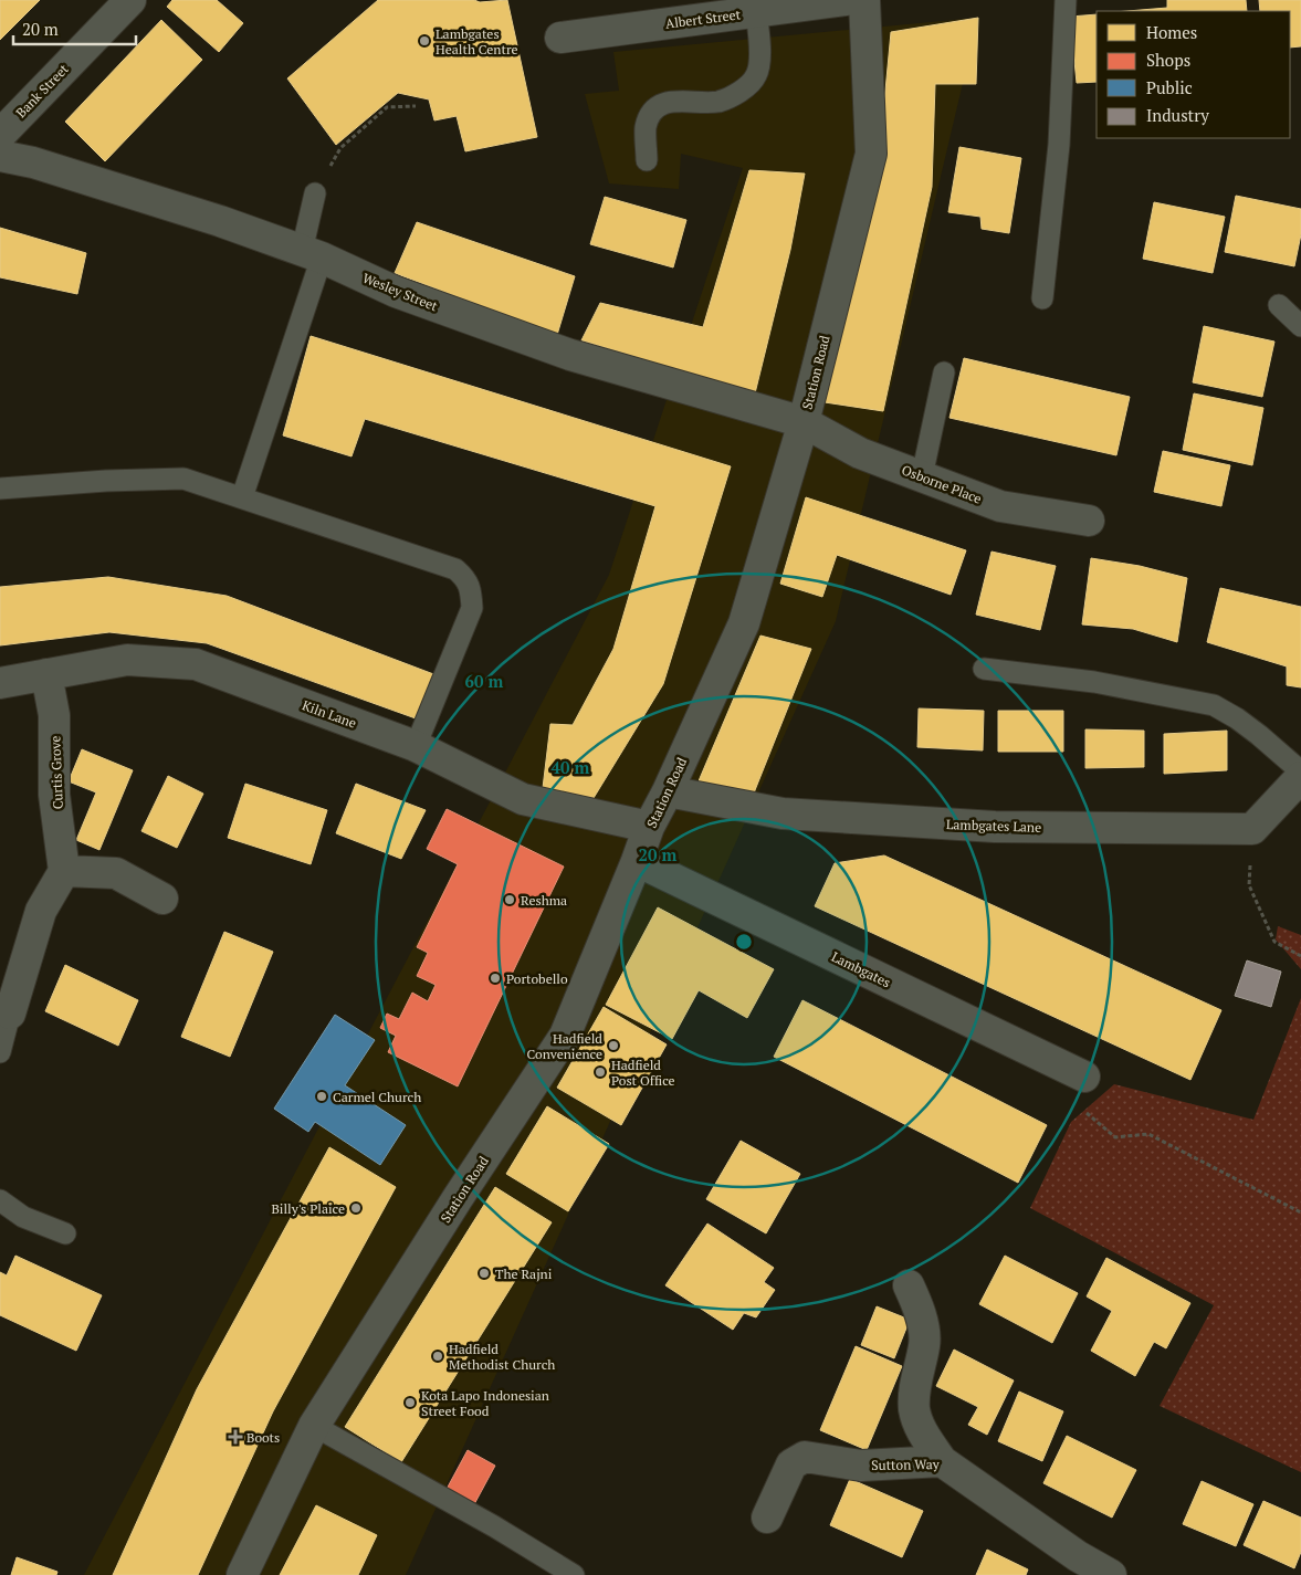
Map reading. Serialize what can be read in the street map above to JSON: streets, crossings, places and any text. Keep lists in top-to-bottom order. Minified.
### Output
{"streets":{"street":["Albert Street","Bank Street","Wesley Street","Station Road","Osborne Place","Kiln Lane","Curtis Grove","Lambgates Lane","Lambgates","Sutton Way"]},"crossings":[["Wesley Street","Station Road"],["Wesley Street","Osborne Place"],["Station Road","Osborne Place"],["Station Road","Kiln Lane"],["Station Road","Lambgates Lane"],["Station Road","Lambgates"],["Kiln Lane","Curtis Grove"]],"places":{"other":["Lambgates Health Centre","Reshma","Portobello","Hadfield Convenience","Hadfield Post Office","Carmel Church","Billy's Plaice","The Rajni","Hadfield Methodist Church","Kota Lapo Indonesian Street Food"],"health":["Boots"]},"legend":["Homes","Shops","Public","Industry"],"scale_bar":"20 m","rings":["60 m","40 m","20 m"]}
